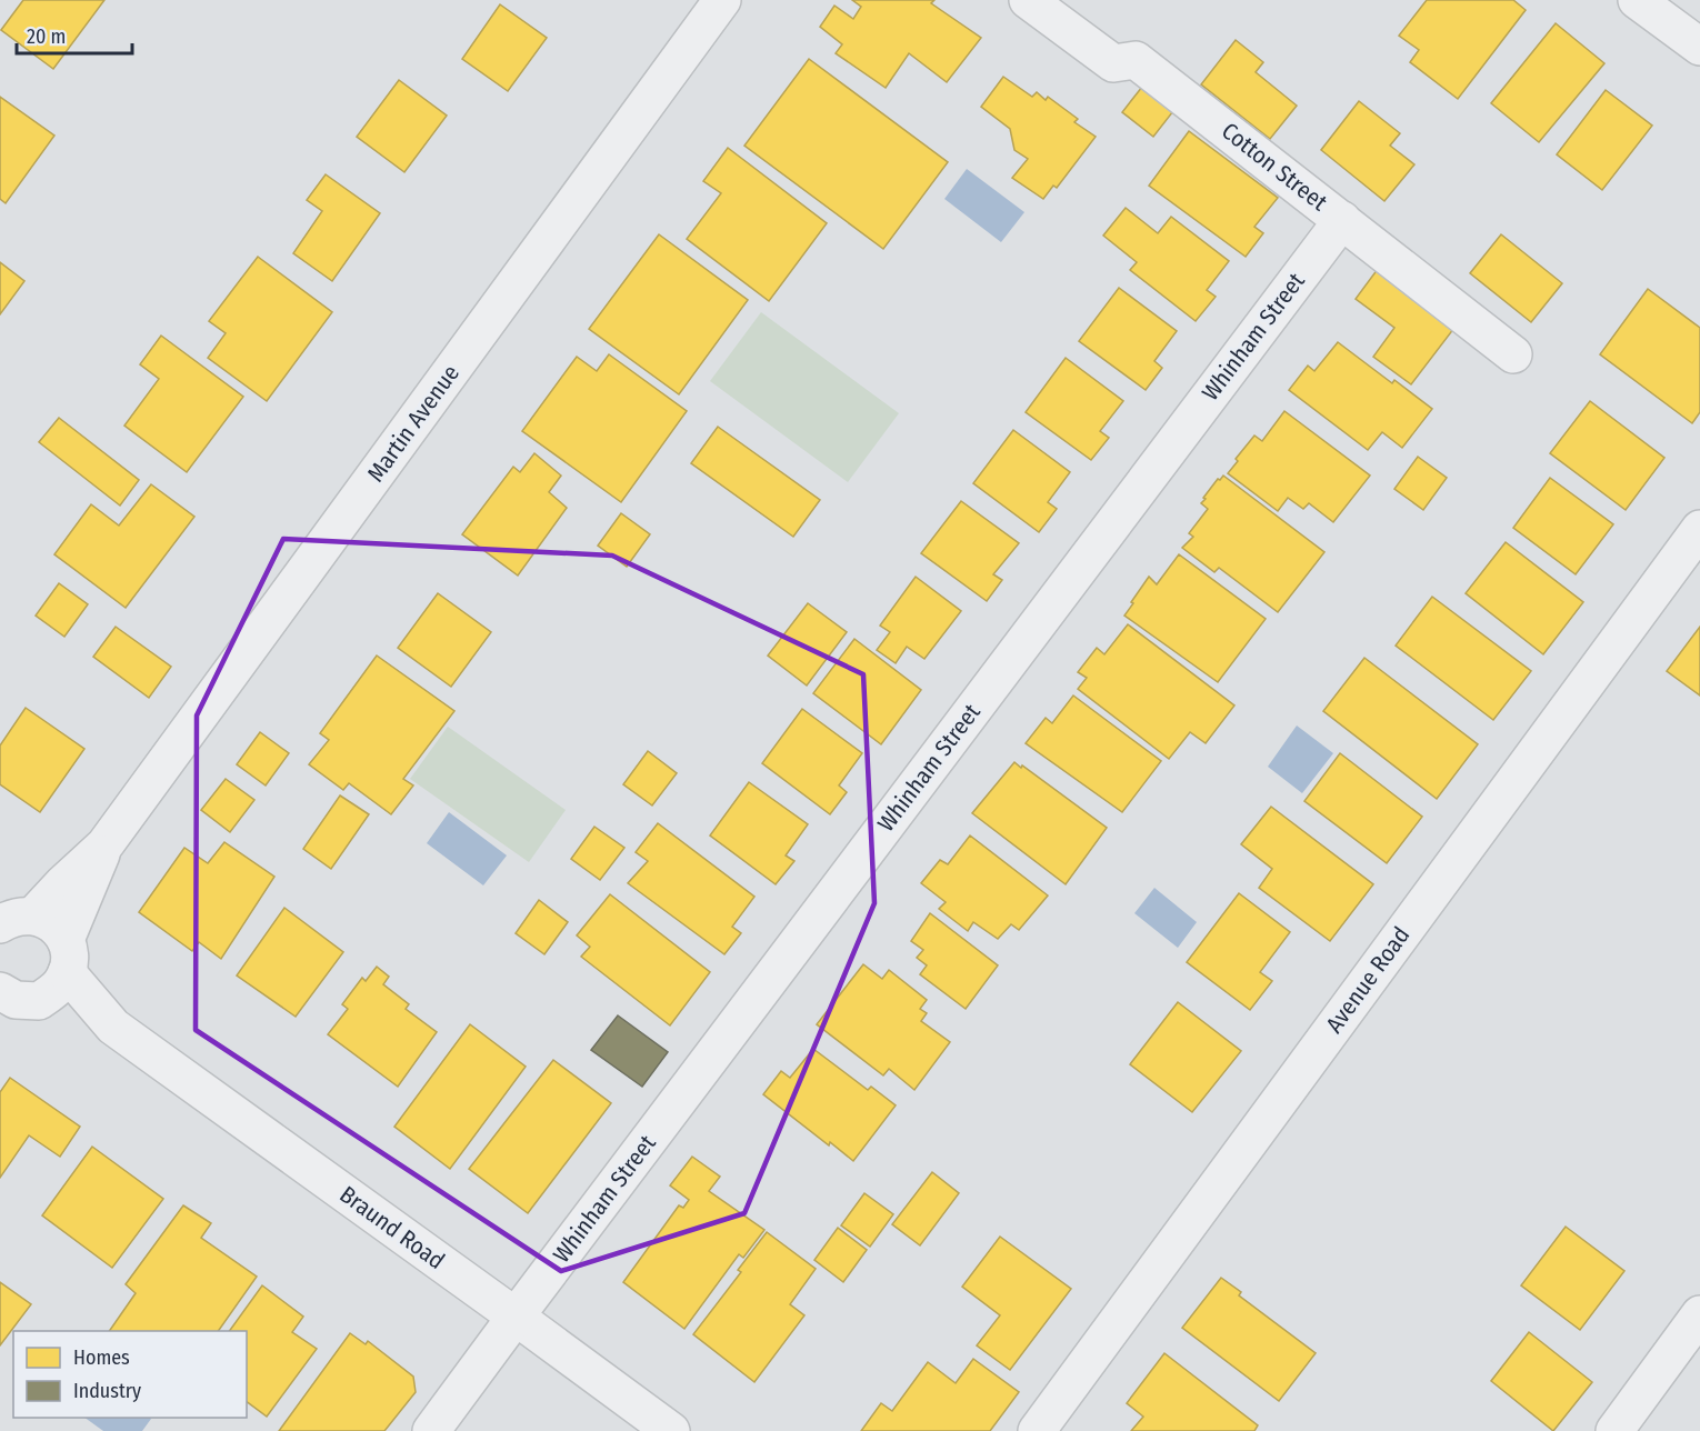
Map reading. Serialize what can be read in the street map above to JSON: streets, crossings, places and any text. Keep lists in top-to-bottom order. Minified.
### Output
{"streets":{"street":["Cotton Street","Whinham Street","Martin Avenue","Avenue Road","Braund Road"]},"crossings":[["Cotton Street","Whinham Street"],["Whinham Street","Braund Road"],["Martin Avenue","Braund Road"]],"legend":["Homes","Industry"],"scale_bar":"20 m"}
